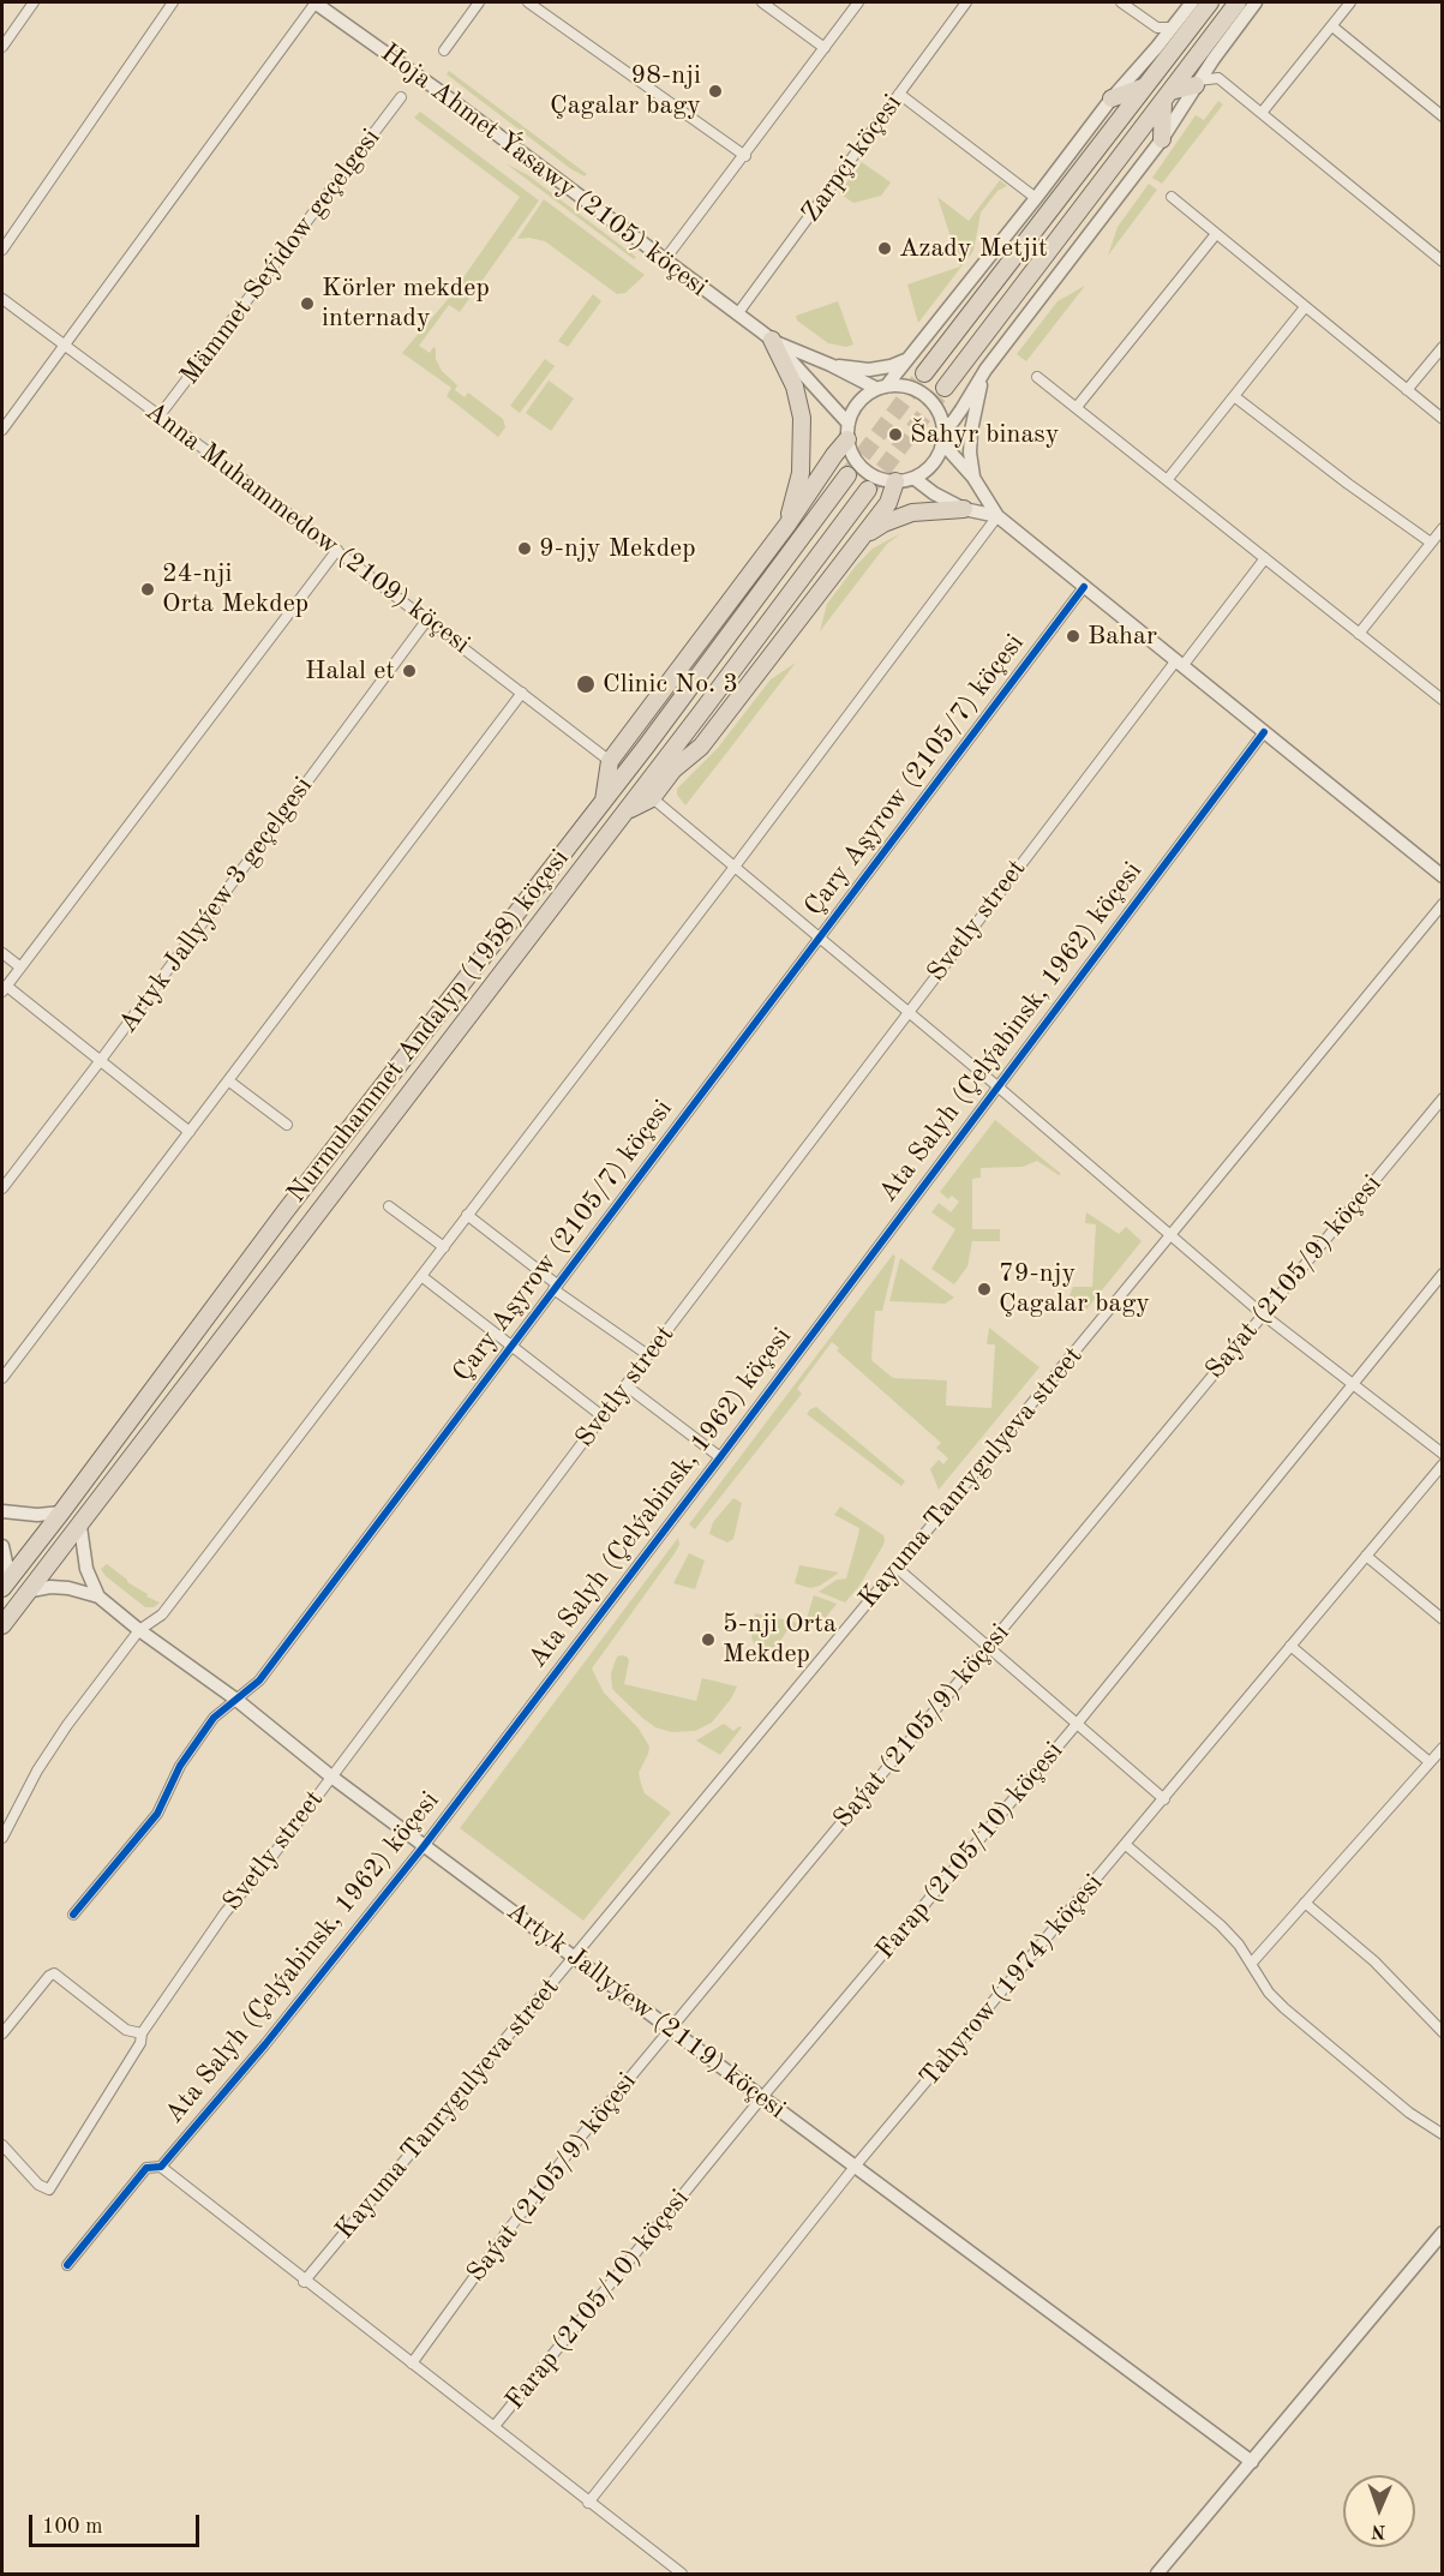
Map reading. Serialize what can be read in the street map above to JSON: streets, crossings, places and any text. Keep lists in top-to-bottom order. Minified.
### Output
{"streets":{"main road":["Nurmuhammet Andalyp (1958) köçesi"],"street":["Zarpçi köçesi","Hoja Ahmet Ýasawy (2105) köçesi","Mämmet Seýidow geçelgesi","Anna Muhammedow (2109) köçesi","Çary Aşyrow (2105/7) köçesi","Artyk Jallyýew 3 geçelgesi","Svetly street","Ata Salyh (Çelýabinsk, 1962) köçesi","Saýat (2105/9) köçesi","Kayuma Tanrygulyeva street","Farap (2105/10) köçesi","Tahyrow (1974) köçesi","Artyk Jallyýew (2119) köçesi"]},"crossings":[["Zarpçi köçesi","Hoja Ahmet Ýasawy (2105) köçesi"],["Mämmet Seýidow geçelgesi","Anna Muhammedow (2109) köçesi"],["Anna Muhammedow (2109) köçesi","Artyk Jallyýew 3 geçelgesi"],["Çary Aşyrow (2105/7) köçesi","Artyk Jallyýew (2119) köçesi"],["Svetly street","Artyk Jallyýew (2119) köçesi"],["Nurmuhammet Andalyp (1958) köçesi","Artyk Jallyýew (2119) köçesi"],["Ata Salyh (Çelýabinsk, 1962) köçesi","Artyk Jallyýew (2119) köçesi"],["Saýat (2105/9) köçesi","Artyk Jallyýew (2119) köçesi"],["Kayuma Tanrygulyeva street","Artyk Jallyýew (2119) köçesi"],["Farap (2105/10) köçesi","Artyk Jallyýew (2119) köçesi"],["Tahyrow (1974) köçesi","Artyk Jallyýew (2119) köçesi"]],"places":["98-nji Çagalar bagy","Azady Metjit","Körler mekdep internady","Šahyr binasy","9-njy Mekdep","24-nji Orta Mekdep","Bahar","Halal et","Clinic No. 3","79-njy Çagalar bagy","5-nji Orta Mekdep"],"scale_bar":"100 m","north":"bottom"}
